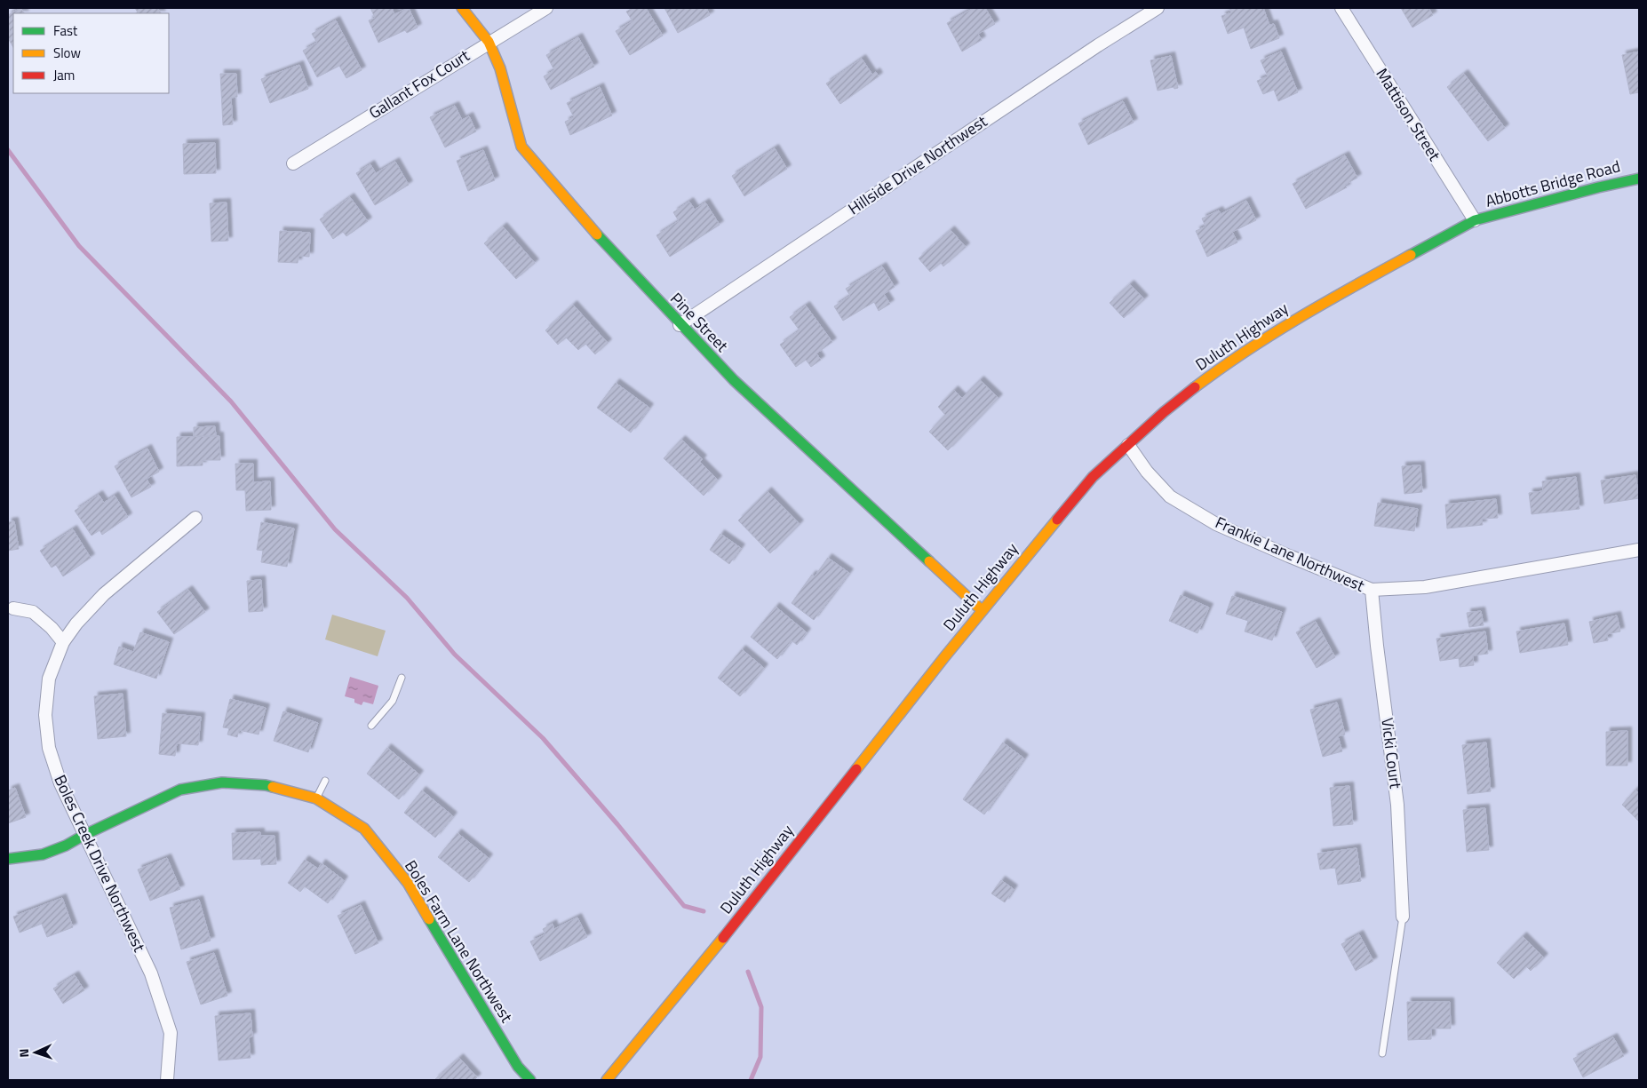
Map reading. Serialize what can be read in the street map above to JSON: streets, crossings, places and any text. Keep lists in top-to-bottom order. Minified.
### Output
{"streets":{"street":["Gallant Fox Court","Mattison Street","Hillside Drive Northwest","Abbotts Bridge Road","Pine Street","Duluth Highway","Frankie Lane Northwest","Vicki Court","Boles Creek Drive Northwest","Boles Farm Lane Northwest"]},"crossings":[["Gallant Fox Court","Pine Street"],["Mattison Street","Abbotts Bridge Road"],["Mattison Street","Duluth Highway"],["Hillside Drive Northwest","Pine Street"],["Abbotts Bridge Road","Duluth Highway"],["Pine Street","Duluth Highway"],["Duluth Highway","Frankie Lane Northwest"],["Frankie Lane Northwest","Vicki Court"],["Boles Creek Drive Northwest","Boles Farm Lane Northwest"]],"legend":["Fast","Slow","Jam"],"north":"left"}
